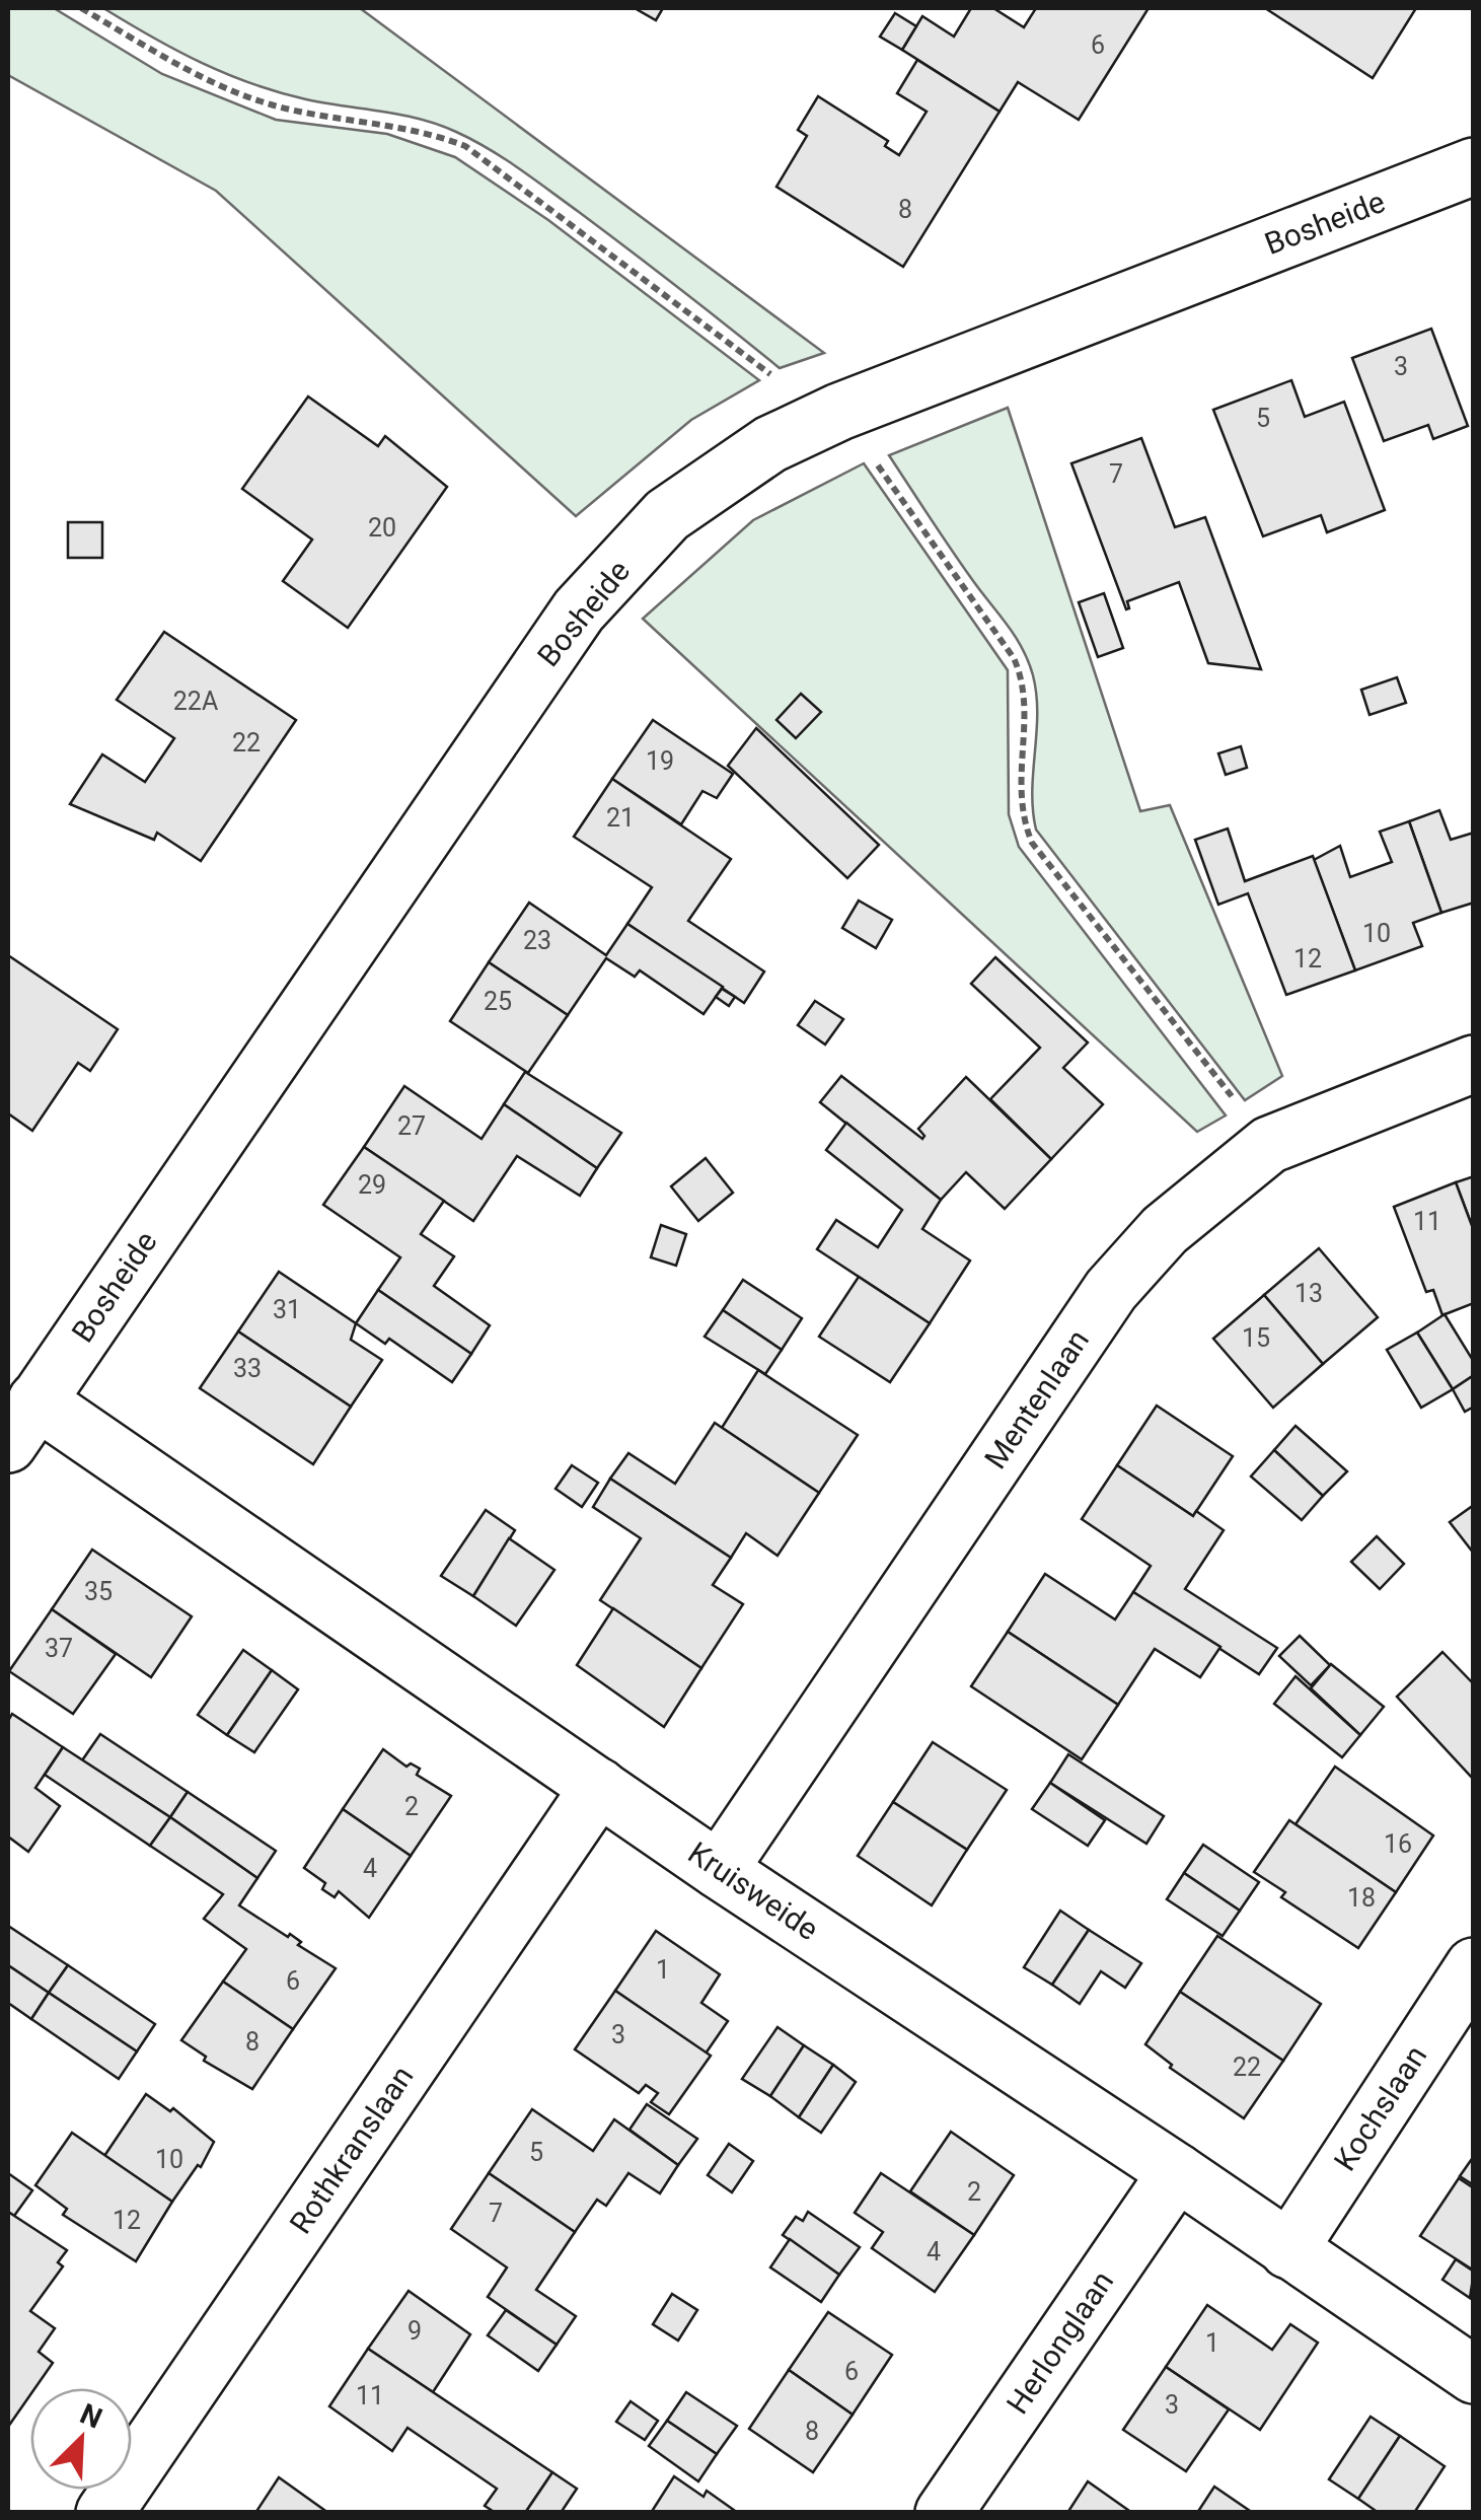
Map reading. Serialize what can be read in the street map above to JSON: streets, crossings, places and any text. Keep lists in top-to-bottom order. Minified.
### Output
{"streets":{"street":["Bosheide","Mentenlaan","Kruisweide","Kochslaan","Rothkranslaan","Herlonglaan"]},"crossings":[["Bosheide","Kruisweide"],["Mentenlaan","Kruisweide"],["Kruisweide","Kochslaan"],["Kruisweide","Rothkranslaan"],["Kruisweide","Herlonglaan"]],"house_numbers":["6","8","3","5","7","20","22A","22","19","21","10","23","12","25","27","29","11","13","31","15","33","35","37","2","16","4","18","1","6","3","8","22","5","10","2","7","12","4","9","1","6","11","3","8"],"north":"top right"}
